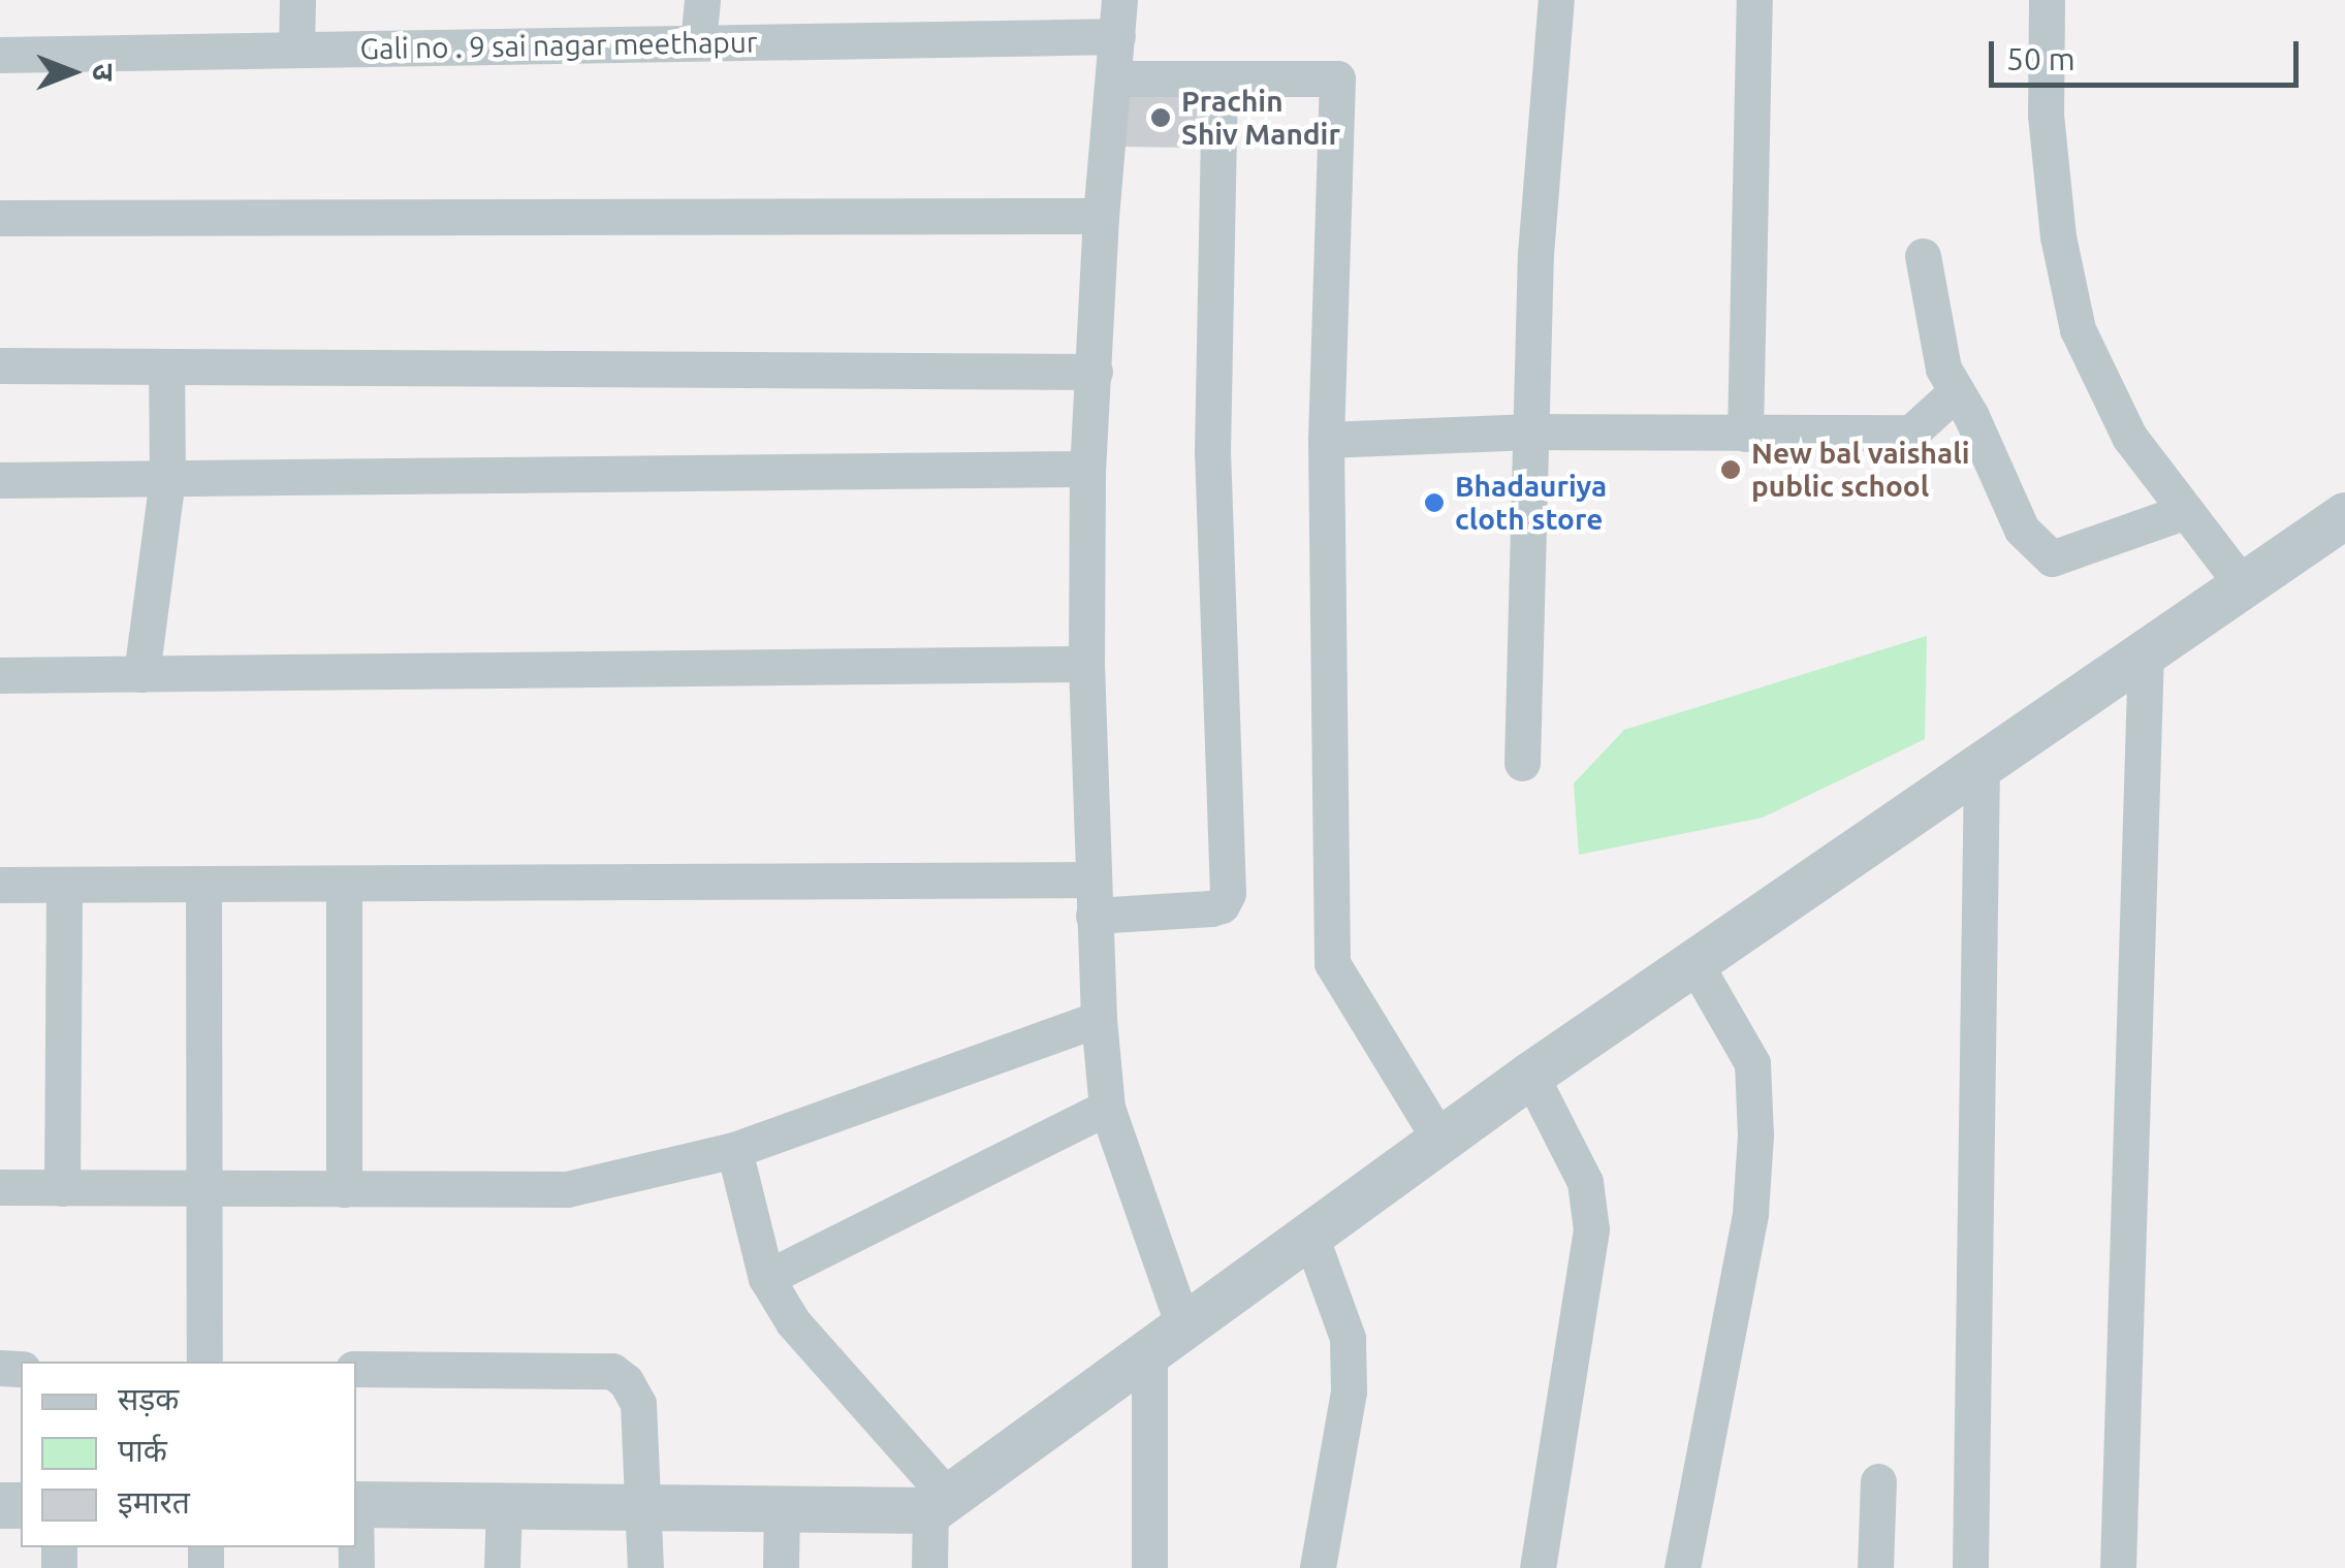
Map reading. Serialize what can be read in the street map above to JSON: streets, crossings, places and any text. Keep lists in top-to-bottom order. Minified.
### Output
{"streets":{"street":["Gali no . 9 sai nagar meethapur"]},"places":["Prachin Shiv Mandir","New bal vaishali public school","Bhadauriya cloth store"],"legend":["सड़क","पार्क","इमारत"],"scale_bar":"50 m","north":"right"}
